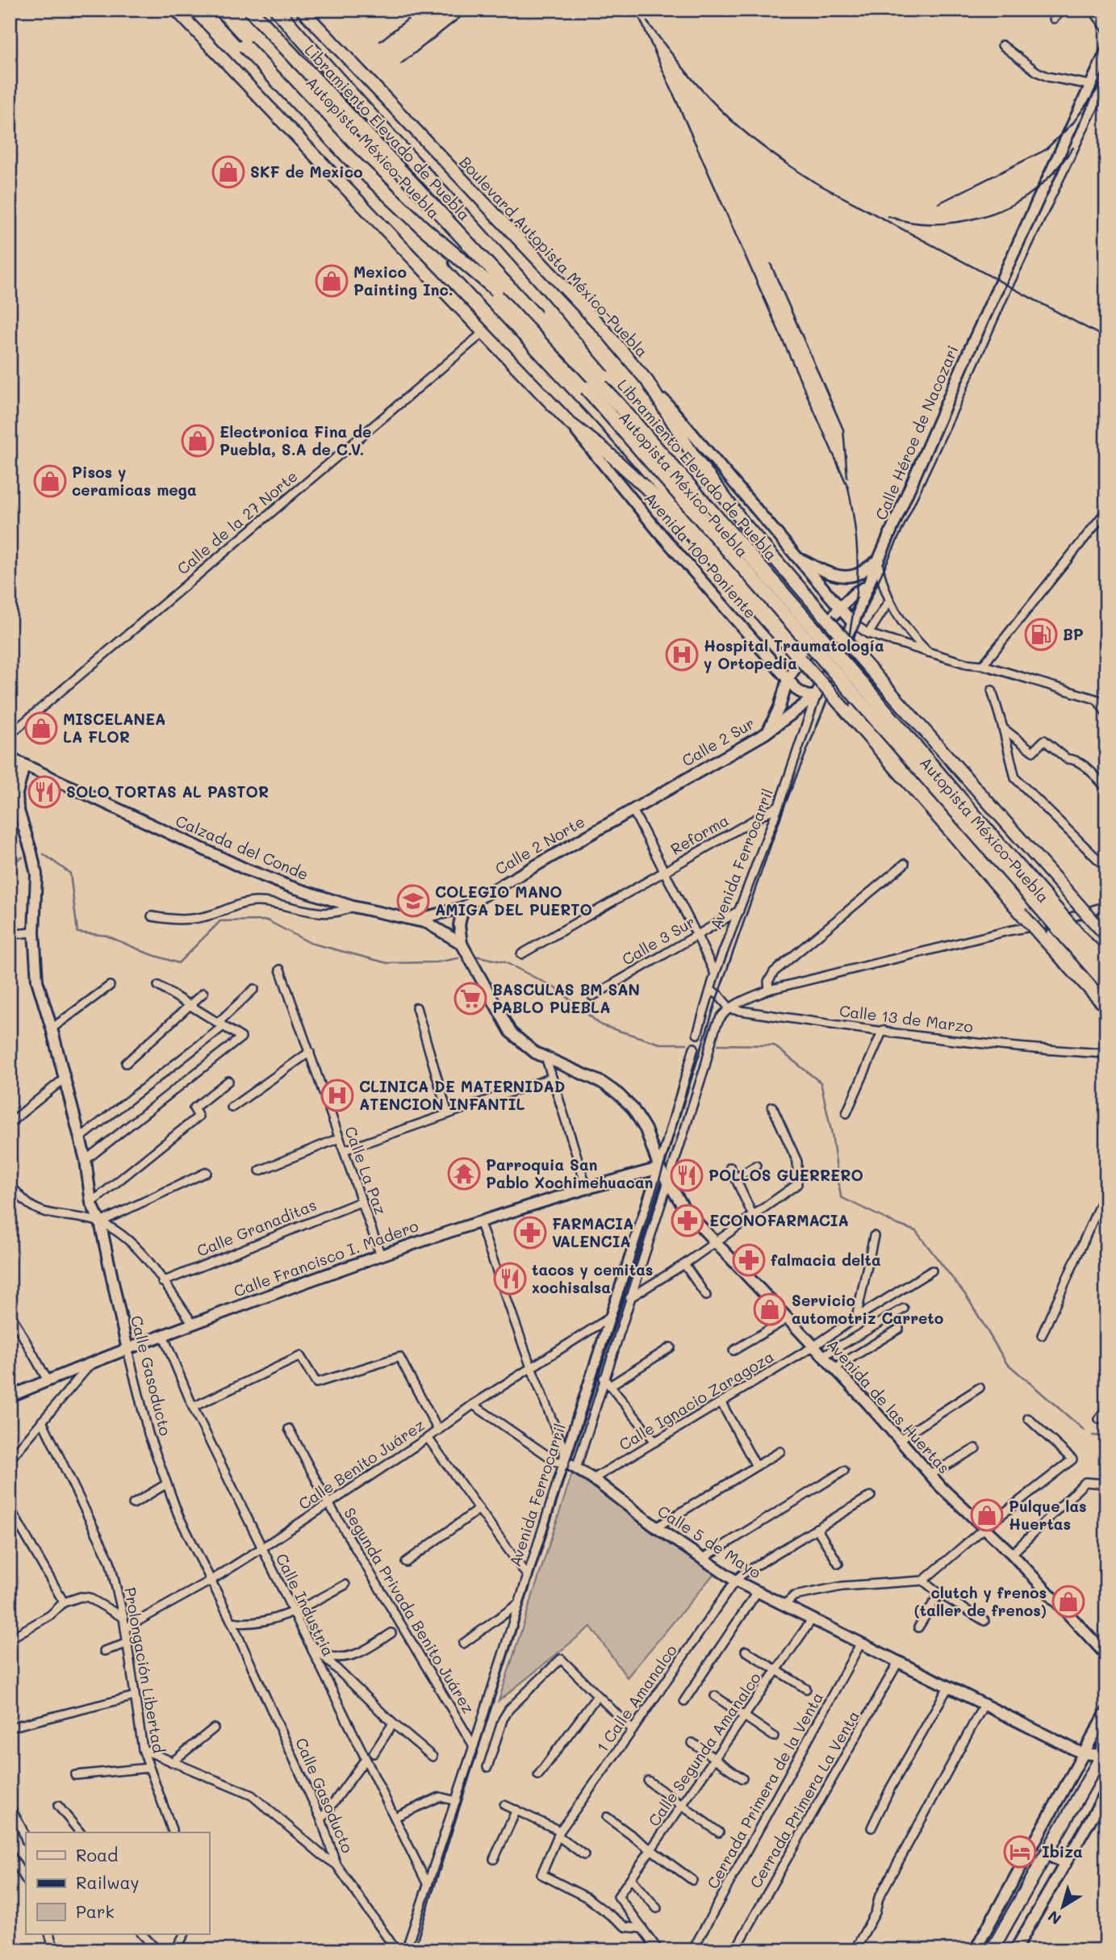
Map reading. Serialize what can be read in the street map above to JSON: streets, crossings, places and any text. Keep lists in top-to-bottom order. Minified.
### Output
{"streets":{"highway":["Libramiento Elevado de Puebla","Autopista México-Puebla"],"main road":["Boulevard Autopista México-Puebla"],"street":["Calle Héroe de Nacozari","Calle de la 27 Norte","Avenida 100 Poniente","Calle 2 Sur","Reforma","Calle 2 Norte","Calzada del Conde","Avenida Ferrocarril","Calle 3 Sur","Calle 13 de Marzo","Calle La Paz","Calle Granaditas","Calle Francisco I. Madero","Calle Gasoducto","Calle Ignacio Zaragoza","Avenida de las Huertas","Calle Benito Juárez","Calle 5 de Mayo","Calle Industria","Segunda Privada Benito Juárez","Prolongación Libertad","1 Calle Amanalco","Calle Segunda Amanalco","Cerrada Primera de la Venta","Cerrada Primera La Venta"]},"crossings":[["Libramiento Elevado de Puebla","Autopista México-Puebla"],["Autopista México-Puebla","Boulevard Autopista México-Puebla"],["Calle Héroe de Nacozari","Avenida 100 Poniente"],["Calle Héroe de Nacozari","Calle 2 Sur"],["Calle Héroe de Nacozari","Avenida Ferrocarril"],["Avenida 100 Poniente","Calle 2 Sur"],["Avenida 100 Poniente","Avenida Ferrocarril"],["Calle 2 Sur","Calle 2 Norte"],["Calle 2 Sur","Avenida Ferrocarril"],["Reforma","Avenida Ferrocarril"],["Calle 2 Norte","Calzada del Conde"],["Calzada del Conde","Avenida Ferrocarril"],["Calzada del Conde","Calle Francisco I. Madero"],["Calzada del Conde","Calle Gasoducto"],["Calzada del Conde","Avenida de las Huertas"],["Avenida Ferrocarril","Calle 3 Sur"],["Avenida Ferrocarril","Calle Francisco I. Madero"],["Avenida Ferrocarril","Avenida de las Huertas"],["Avenida Ferrocarril","Calle Benito Juárez"],["Avenida Ferrocarril","Calle 5 de Mayo"],["Avenida Ferrocarril","Calle Industria"],["Avenida Ferrocarril","Segunda Privada Benito Juárez"],["Calle La Paz","Calle Granaditas"],["Calle La Paz","Calle Francisco I. Madero"],["Calle Francisco I. Madero","Calle Gasoducto"],["Calle Francisco I. Madero","Avenida de las Huertas"],["Calle Francisco I. Madero","Calle Industria"],["Calle Gasoducto","Calle Benito Juárez"],["Calle Ignacio Zaragoza","Avenida de las Huertas"],["Calle Ignacio Zaragoza","Calle 5 de Mayo"],["Calle Benito Juárez","Calle Industria"],["Calle Benito Juárez","Segunda Privada Benito Juárez"],["Calle Benito Juárez","Prolongación Libertad"],["Calle 5 de Mayo","1 Calle Amanalco"],["Calle 5 de Mayo","Calle Segunda Amanalco"],["Calle 5 de Mayo","Cerrada Primera de la Venta"],["Calle 5 de Mayo","Cerrada Primera La Venta"],["1 Calle Amanalco","Calle Segunda Amanalco"]],"places":{"shop":["SKF de Mexico","Mexico Painting Inc.","Electronica Fina de Puebla, S.A de C.V.","Pisos y ceramicas mega","MISCELANEA LA FLOR","Servicio automotriz Carreto","Pulque las Huertas","clutch y frenos (taller de frenos)"],"fuel station":["BP"],"hospital":["Hospital Traumatología y Ortopedia","CLINICA DE MATERNIDAD ATENCION INFANTIL"],"restaurant":["SOLO TORTAS AL PASTOR","POLLOS GUERRERO","tacos y cemitas xochisalsa"],"school or university":["COLEGIO MANO AMIGA DEL PUERTO"],"supermarket":["BASCULAS BM SAN PABLO PUEBLA"],"temple":["Parroquia San Pablo Xochimehuacan"],"pharmacy":["ECONOFARMACIA","FARMACIA VALENCIA","falmacia delta"],"hotel":["Ibiza"]},"legend":["Road","Railway","Park"],"north":"bottom left"}
